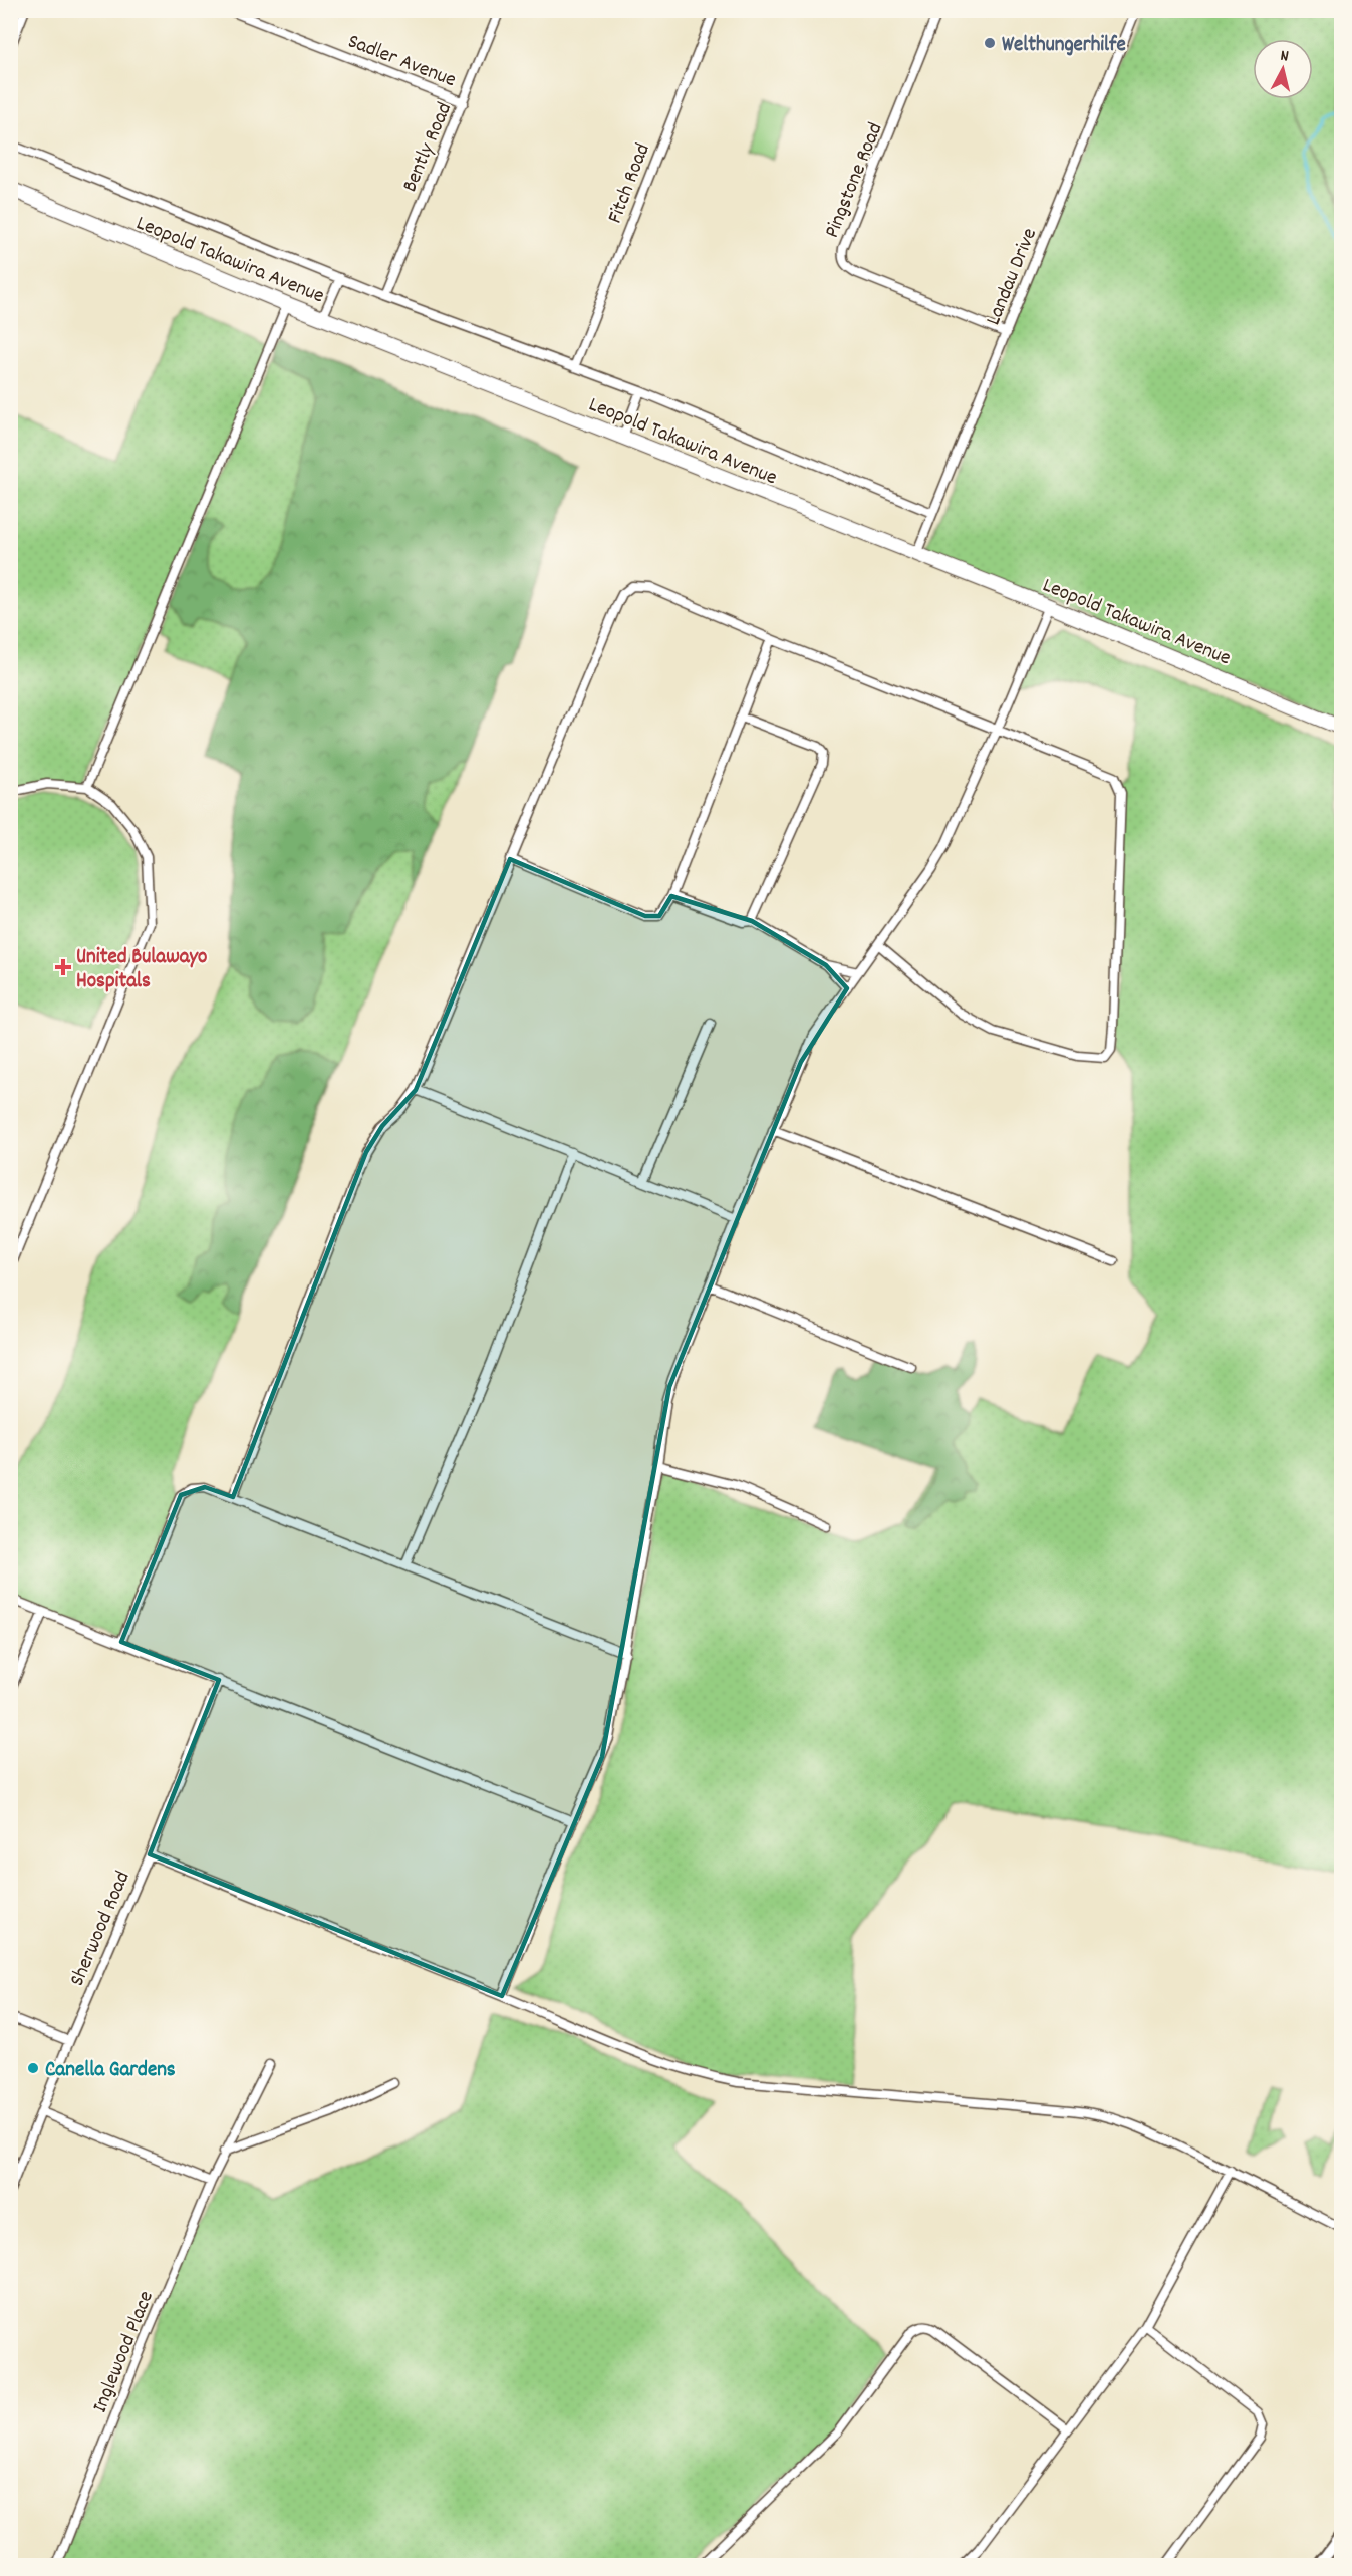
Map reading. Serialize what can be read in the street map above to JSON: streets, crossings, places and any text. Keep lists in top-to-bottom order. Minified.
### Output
{"streets":{"highway":["Leopold Takawira Avenue"],"street":["Sadler Avenue","Bently Road","Pingstone Road","Fitch Road","Landau Drive","Sherwood Road","Inglewood Place"]},"crossings":[["Sadler Avenue","Bently Road"],["Pingstone Road","Landau Drive"],["Leopold Takawira Avenue","Landau Drive"]],"places":{"other":["Welthungerhilfe","Canella Gardens"],"health":["United Bulawayo Hospitals"]},"north":"top"}
